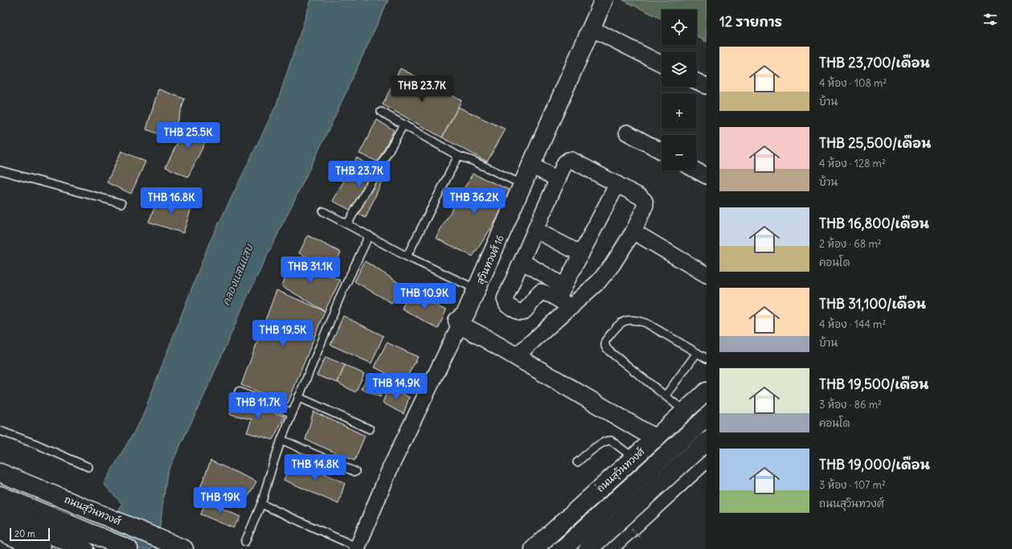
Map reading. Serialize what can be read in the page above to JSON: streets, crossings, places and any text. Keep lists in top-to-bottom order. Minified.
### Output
{"streets":{"main road":["สุวินทวงศ์ 16","ถนนสุวินทวงศ์"]},"water":["คลองแสนแสบ"],"scale_bar":"20 m","page":{"heading":"12 รายการ","map_buttons":["+","−"],"list":[{"name":"THB 23,700/เดือน","note":"4 ห้อง · 108 m² · บ้าน"},{"name":"THB 25,500/เดือน","note":"4 ห้อง · 128 m² · บ้าน"},{"name":"THB 16,800/เดือน","note":"2 ห้อง · 68 m² · คอนโด"},{"name":"THB 31,100/เดือน","note":"4 ห้อง · 144 m² · บ้าน"},{"name":"THB 19,500/เดือน","note":"3 ห้อง · 86 m² · คอนโด"},{"name":"THB 19,000/เดือน","note":"3 ห้อง · 107 m² · ถนนสุวินทวงศ์"}],"price":["THB 23.7K","THB 25.5K","THB 23.7K","THB 16.8K","THB 36.2K","THB 31.1K","THB 10.9K","THB 19.5K","THB 14.9K","THB 11.7K","THB 14.8K","THB 19K"],"scale":"20 m"}}
